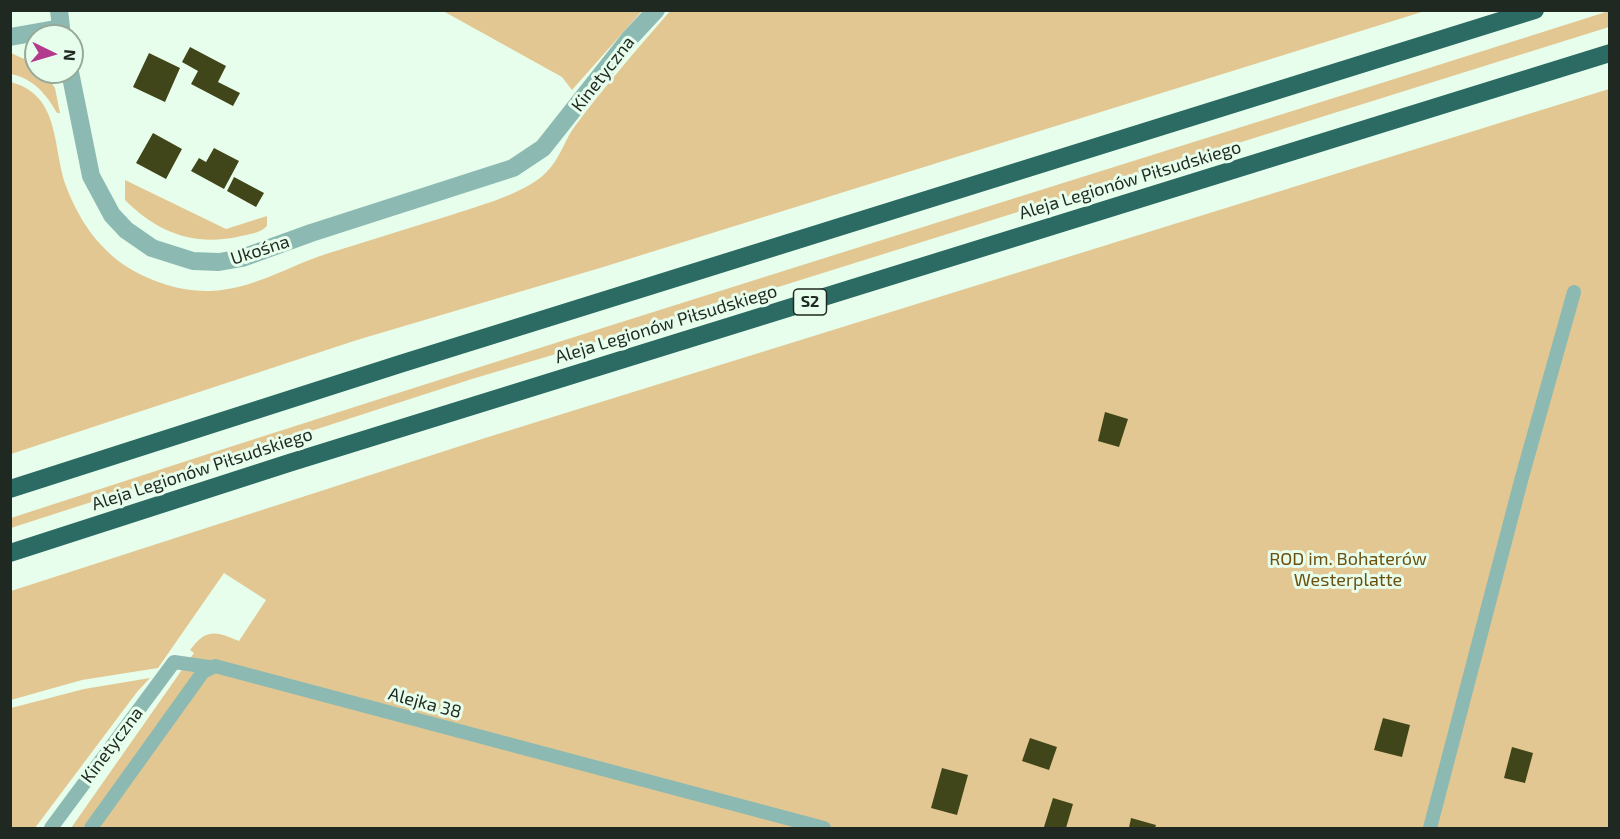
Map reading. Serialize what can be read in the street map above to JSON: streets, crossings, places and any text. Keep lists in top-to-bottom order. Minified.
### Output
{"streets":{"highway":["Aleja Legionów Piłsudskiego","S2"],"street":["Kinetyczna","Ukośna"],"lane":["Alejka 38"]},"crossings":[["Kinetyczna","Ukośna"],["Kinetyczna","Alejka 38"]],"parks":["ROD im. Bohaterów Westerplatte"],"north":"right"}
